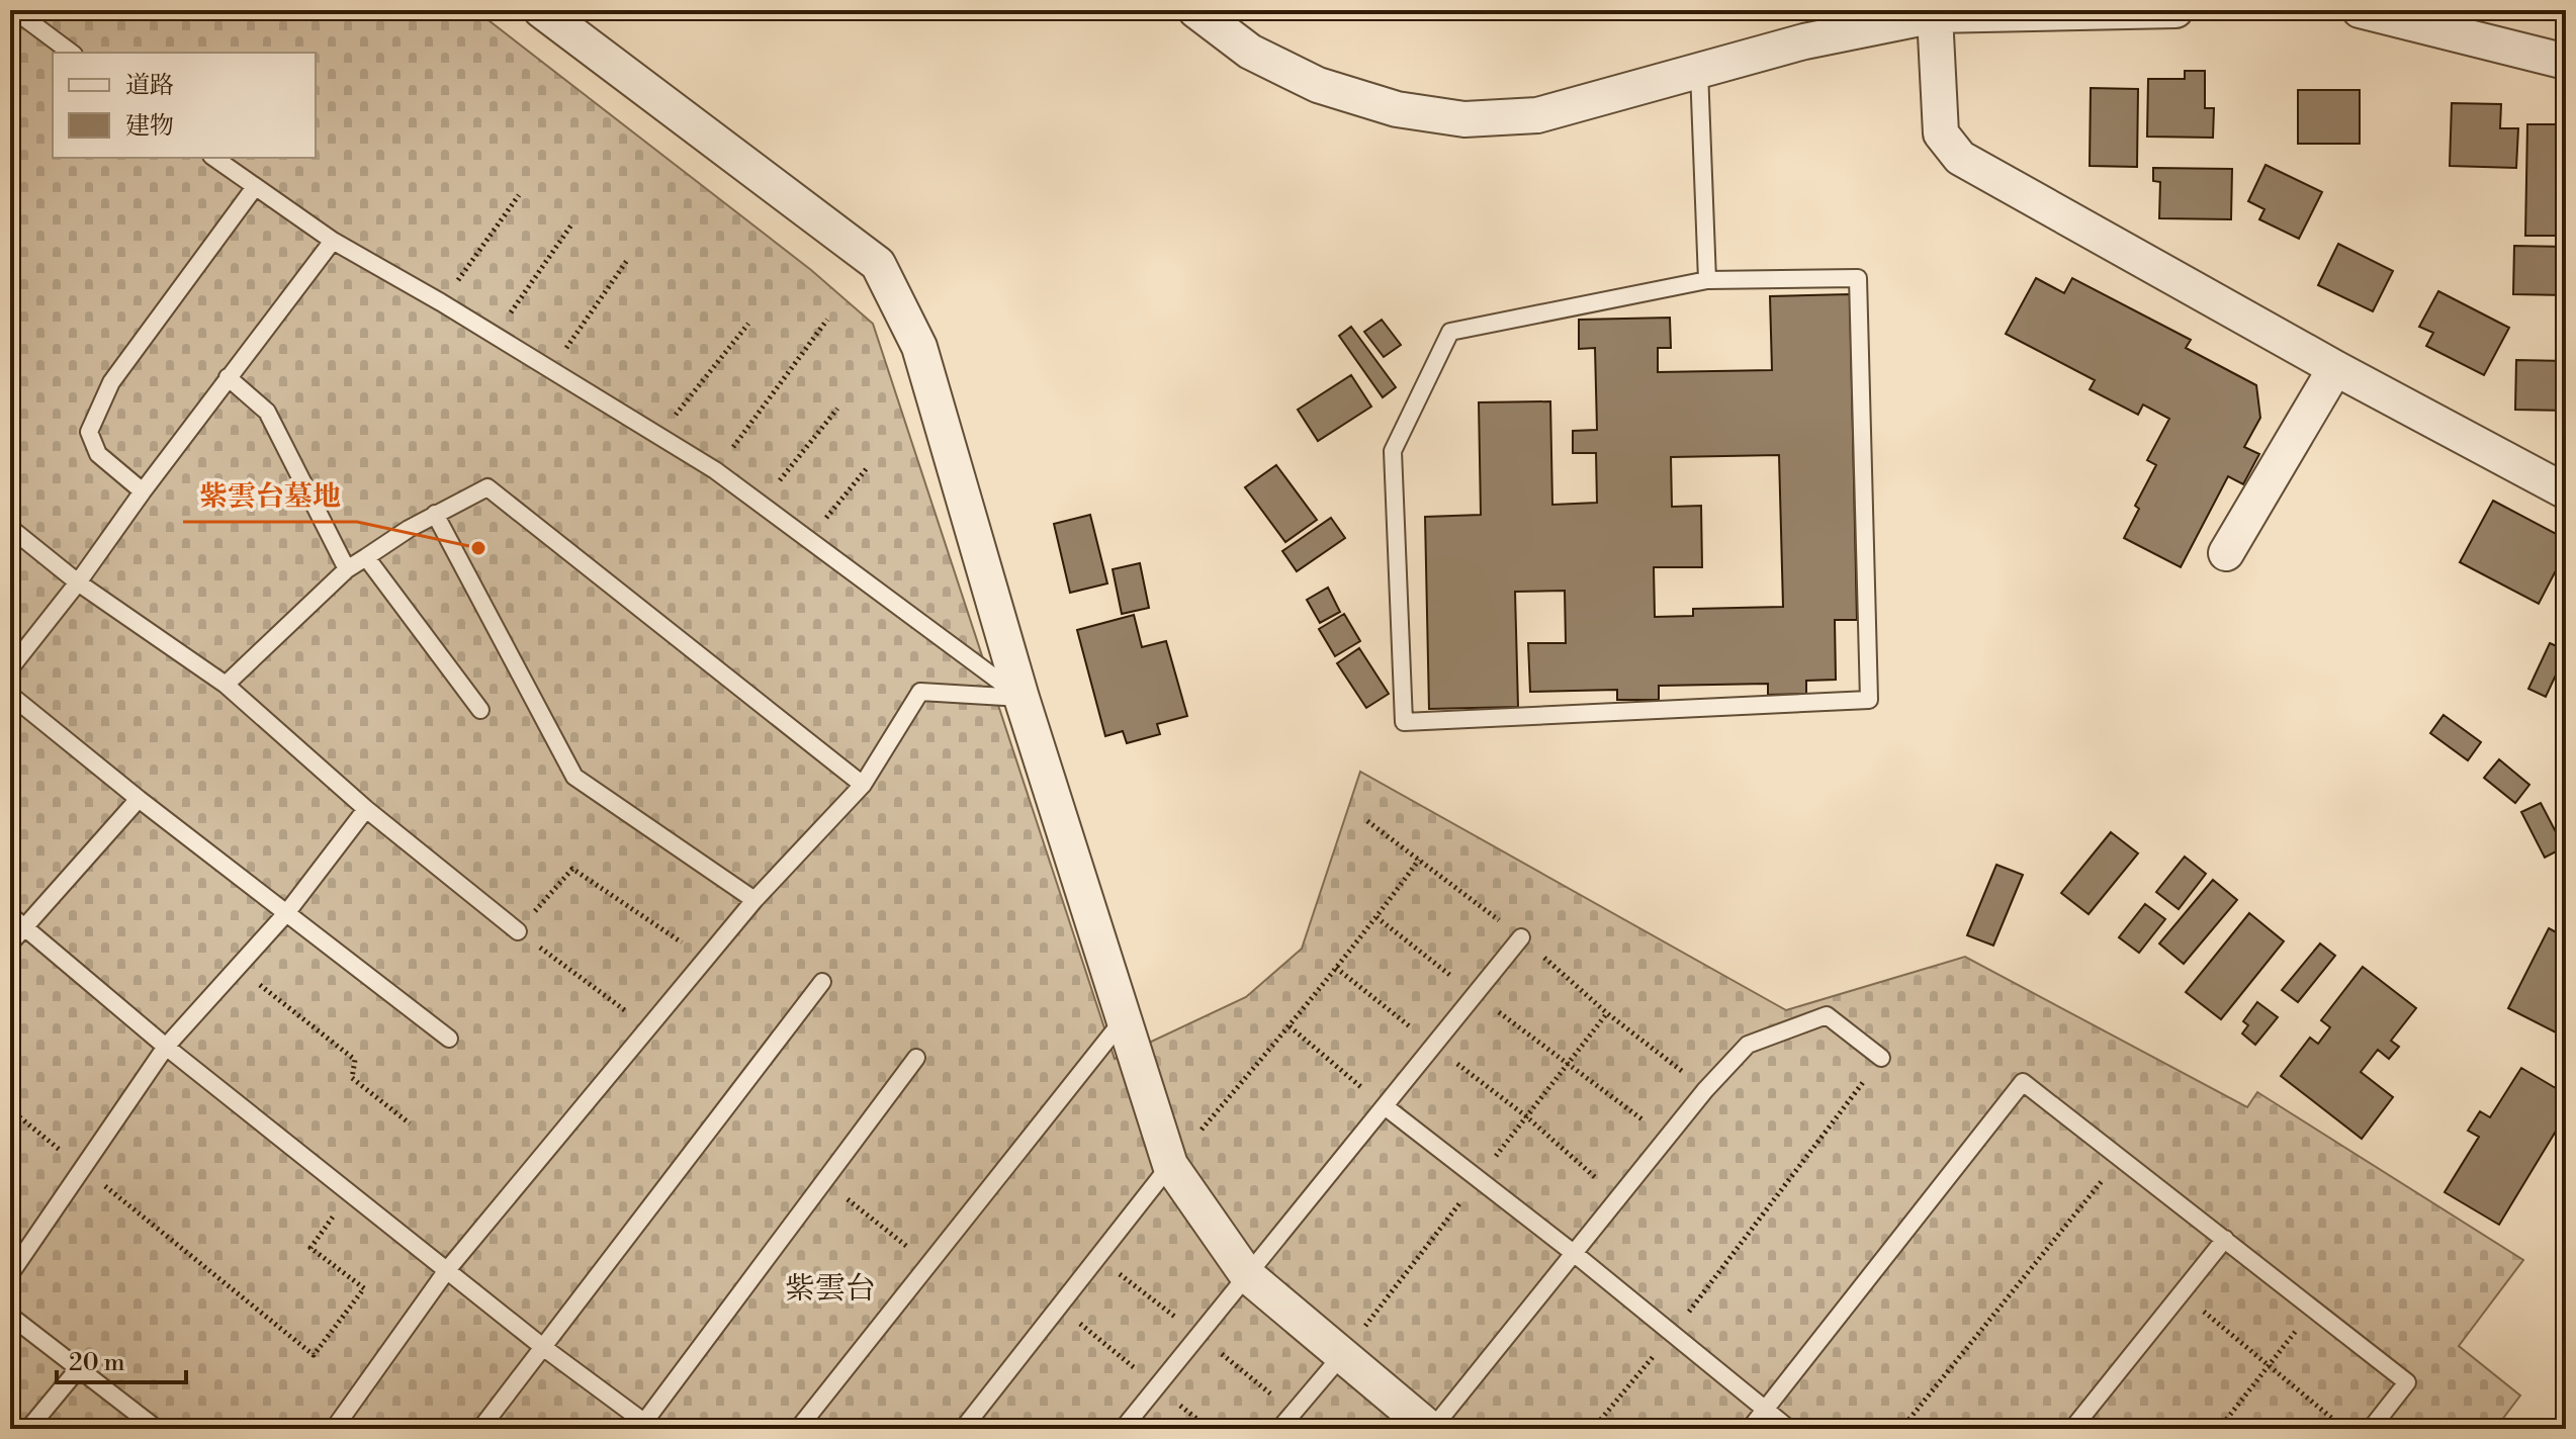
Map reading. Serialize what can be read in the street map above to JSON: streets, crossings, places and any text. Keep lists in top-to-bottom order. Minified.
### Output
{"districts":["紫雲台"],"places":["紫雲台墓地"],"legend":["道路","建物"],"scale_bar":"20 m"}
